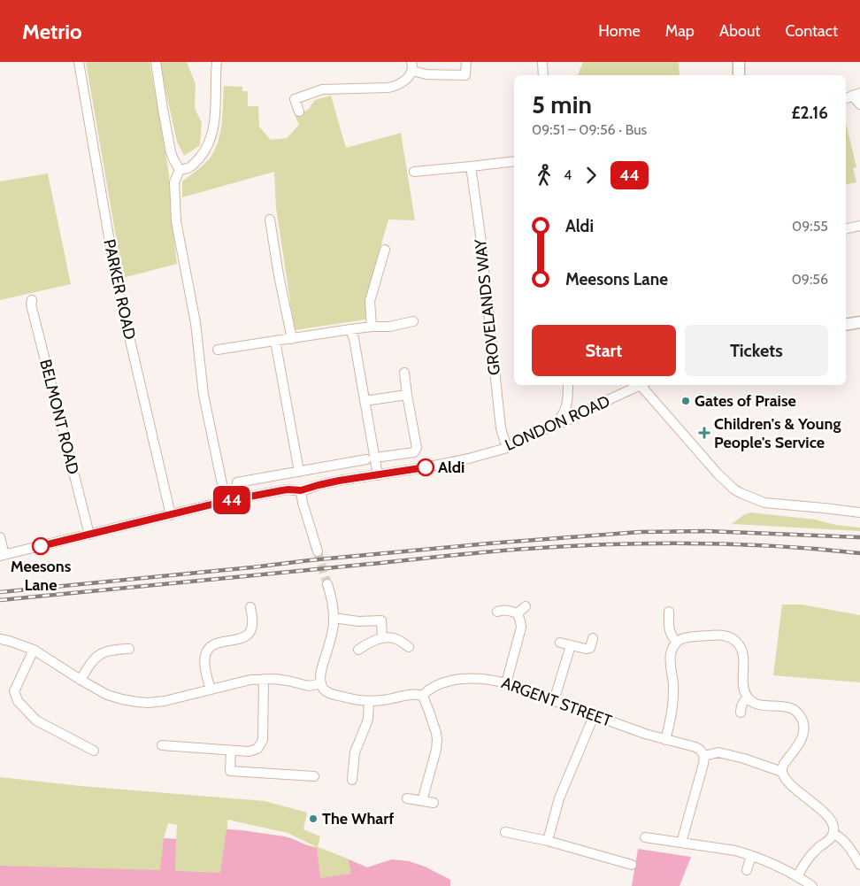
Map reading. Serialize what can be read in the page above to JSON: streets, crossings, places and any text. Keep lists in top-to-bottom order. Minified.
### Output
{"streets":{"street":["PARKER ROAD","GROVELANDS WAY","BELMONT ROAD","LONDON ROAD","ARGENT STREET"]},"crossings":[["PARKER ROAD","LONDON ROAD"],["GROVELANDS WAY","LONDON ROAD"],["BELMONT ROAD","LONDON ROAD"]],"places":{"other":["Gates of Praise","Aldi","Meesons Lane","The Wharf"],"health":["Children's & Young People's Service"]},"lines":["bus line 44"],"page":{"header":"Metrio","nav":["Home","Map","About","Contact"],"on_map":"44","heading":["5 min","09:51 – 09:56 · Bus","£2.16"],"legs":["4","44"],"list":[{"name":"Aldi","value":"09:55"},{"name":"Meesons Lane","value":"09:56"}],"buttons":["Start","Tickets"]}}
